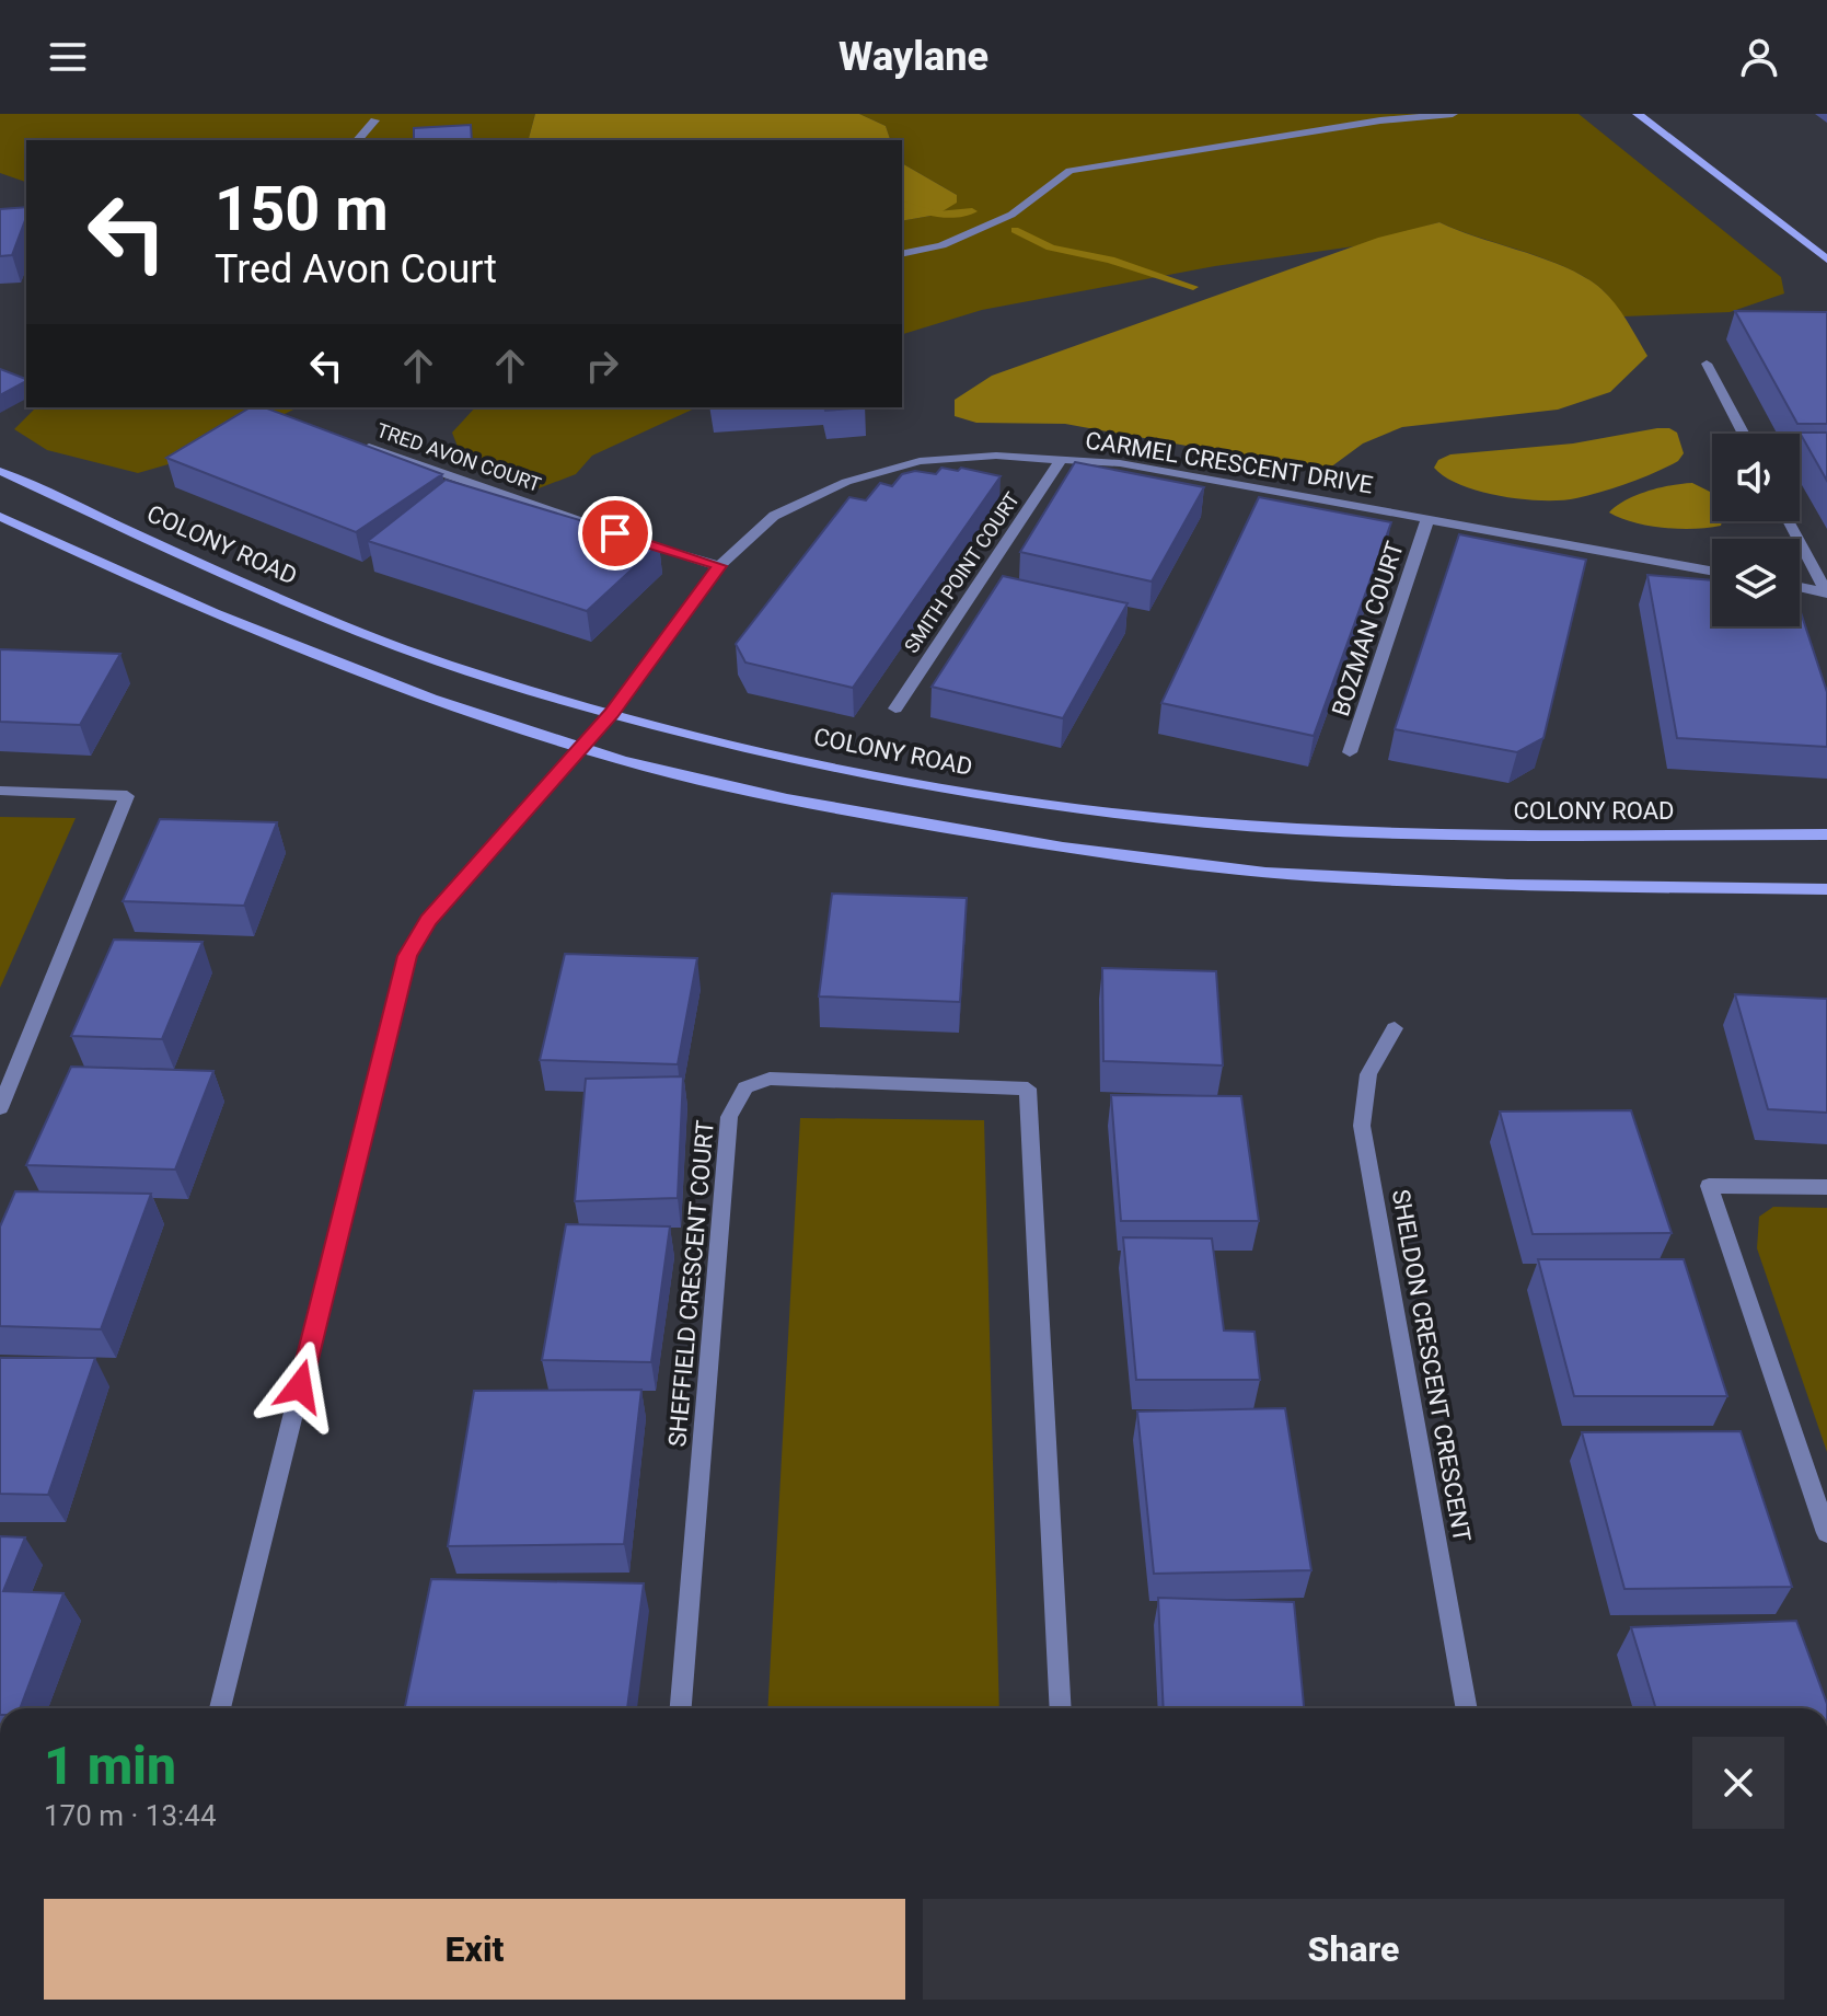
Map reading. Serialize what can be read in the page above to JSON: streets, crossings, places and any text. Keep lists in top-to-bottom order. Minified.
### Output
{"streets":{"main road":["COLONY ROAD"],"street":["TRED AVON COURT","CARMEL CRESCENT DRIVE","SMITH POINT COURT","BOZMAN COURT","SHEFFIELD CRESCENT COURT","SHELDON CRESCENT CRESCENT"]},"crossings":[["CARMEL CRESCENT DRIVE","COLONY ROAD"],["CARMEL CRESCENT DRIVE","SMITH POINT COURT"],["CARMEL CRESCENT DRIVE","BOZMAN COURT"]],"page":{"header":"Waylane","turn":["150 m","Tred Avon Court"],"heading":["1 min","170 m · 13:44"],"buttons":["Exit","Share"]}}
